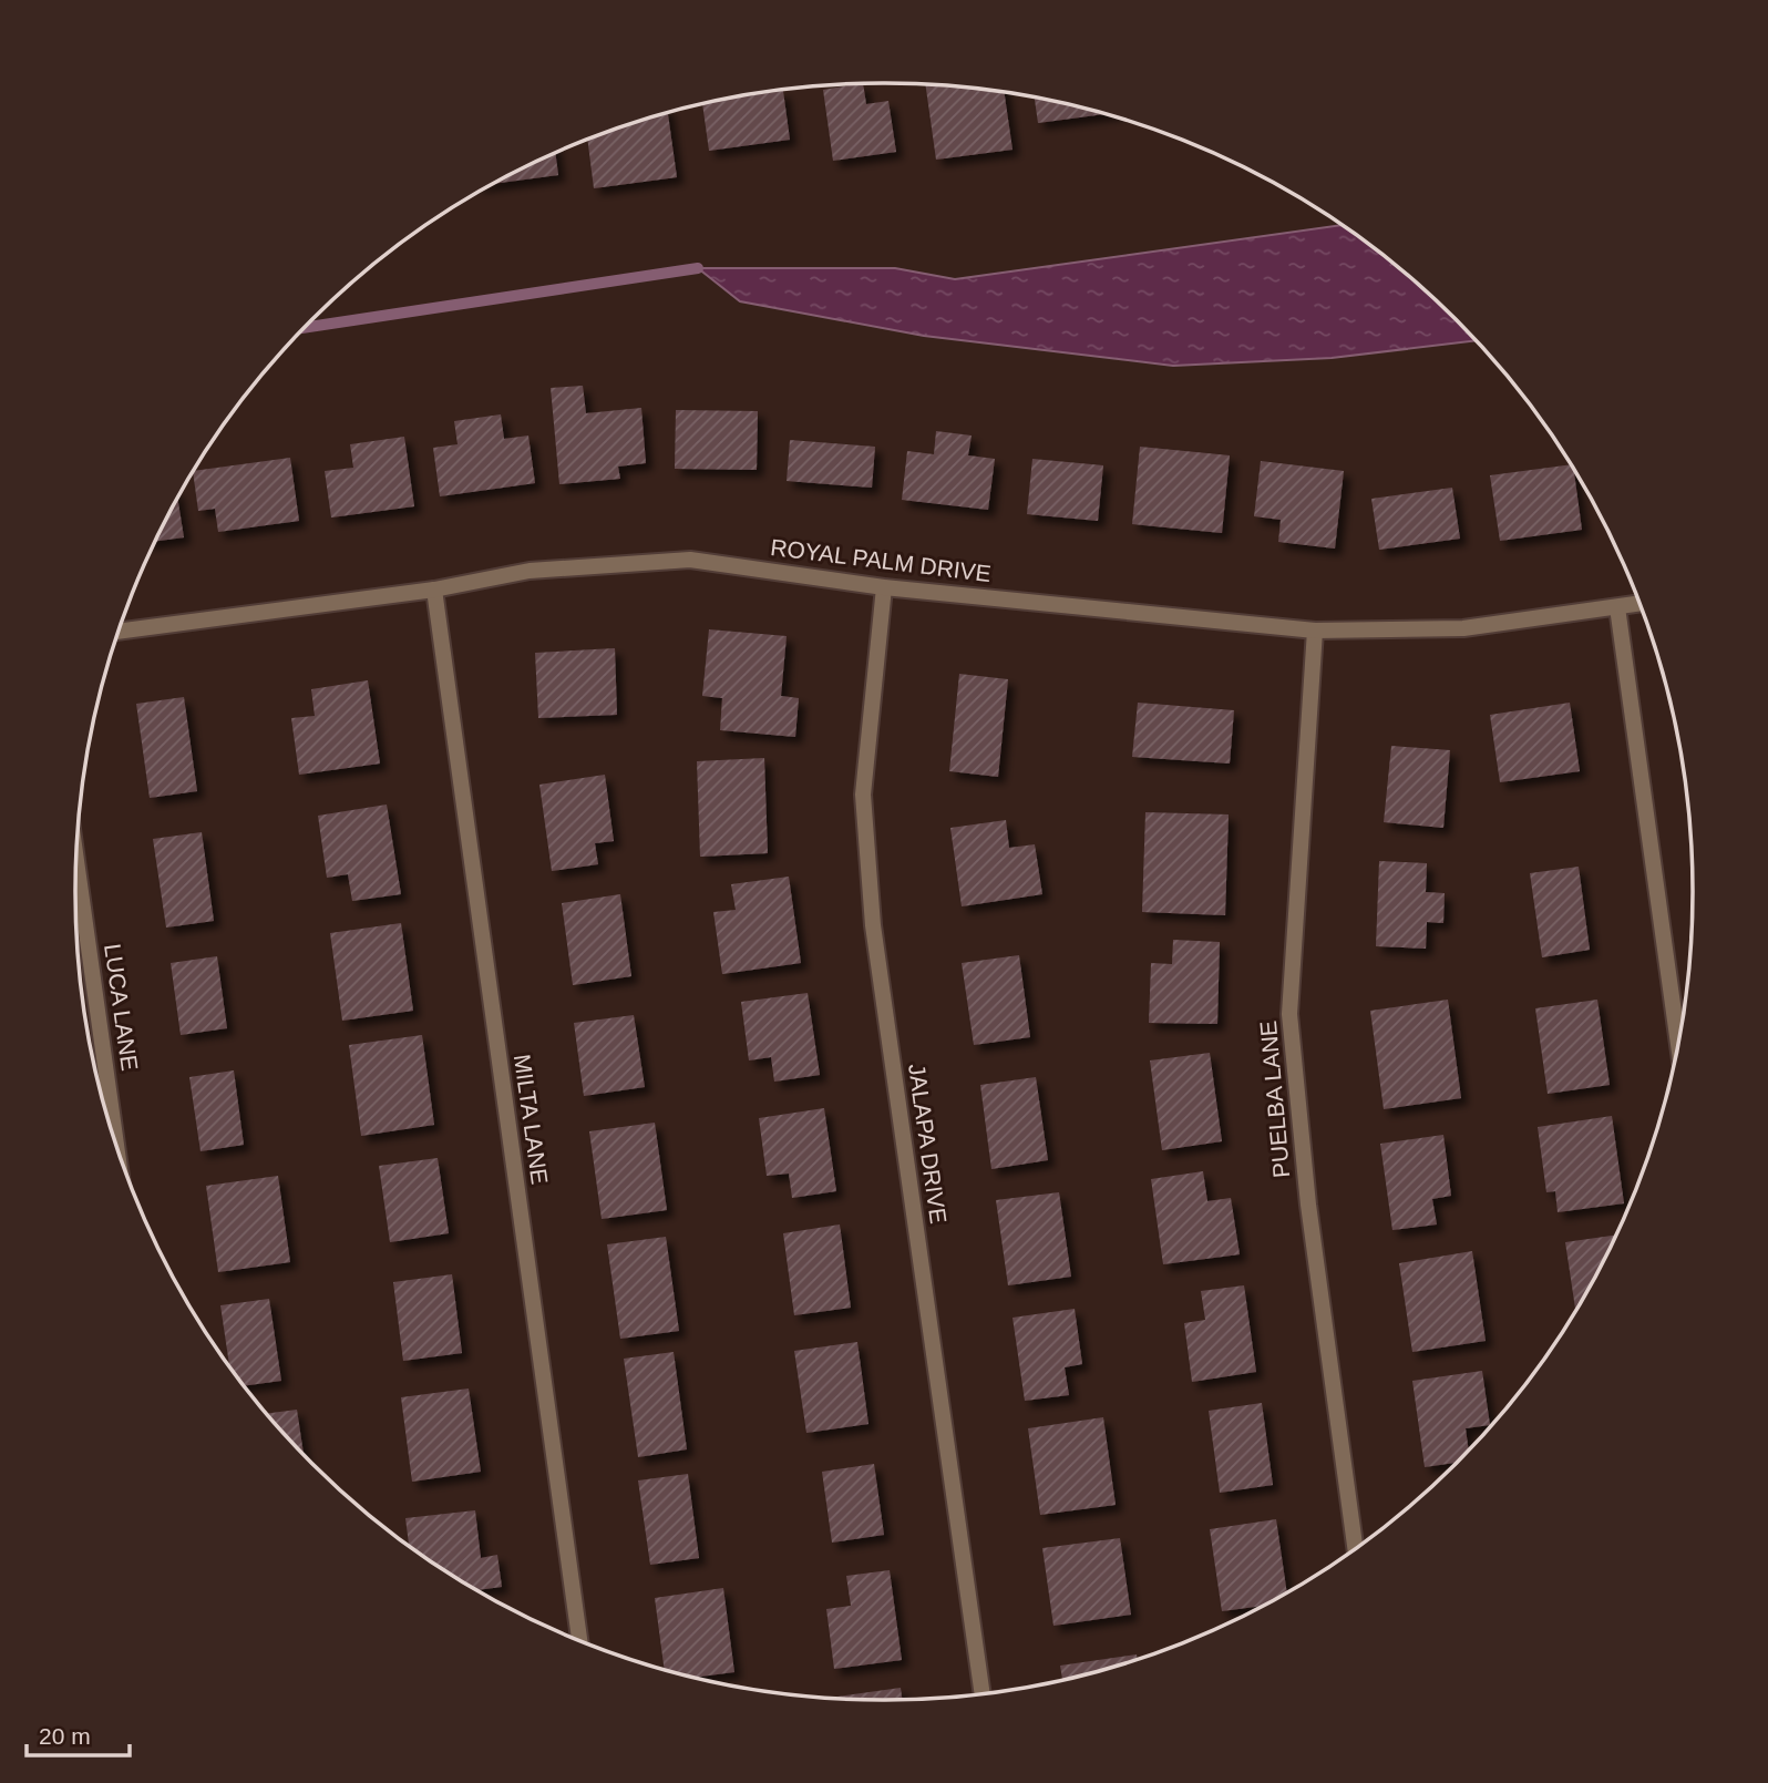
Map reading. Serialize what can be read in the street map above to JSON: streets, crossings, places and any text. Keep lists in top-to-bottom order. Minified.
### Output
{"streets":{"street":["ROYAL PALM DRIVE","LUCA LANE","PUELBA LANE","MILTA LANE","JALAPA DRIVE"]},"crossings":[["ROYAL PALM DRIVE","PUELBA LANE"],["ROYAL PALM DRIVE","MILTA LANE"],["ROYAL PALM DRIVE","JALAPA DRIVE"]],"scale_bar":"20 m"}
